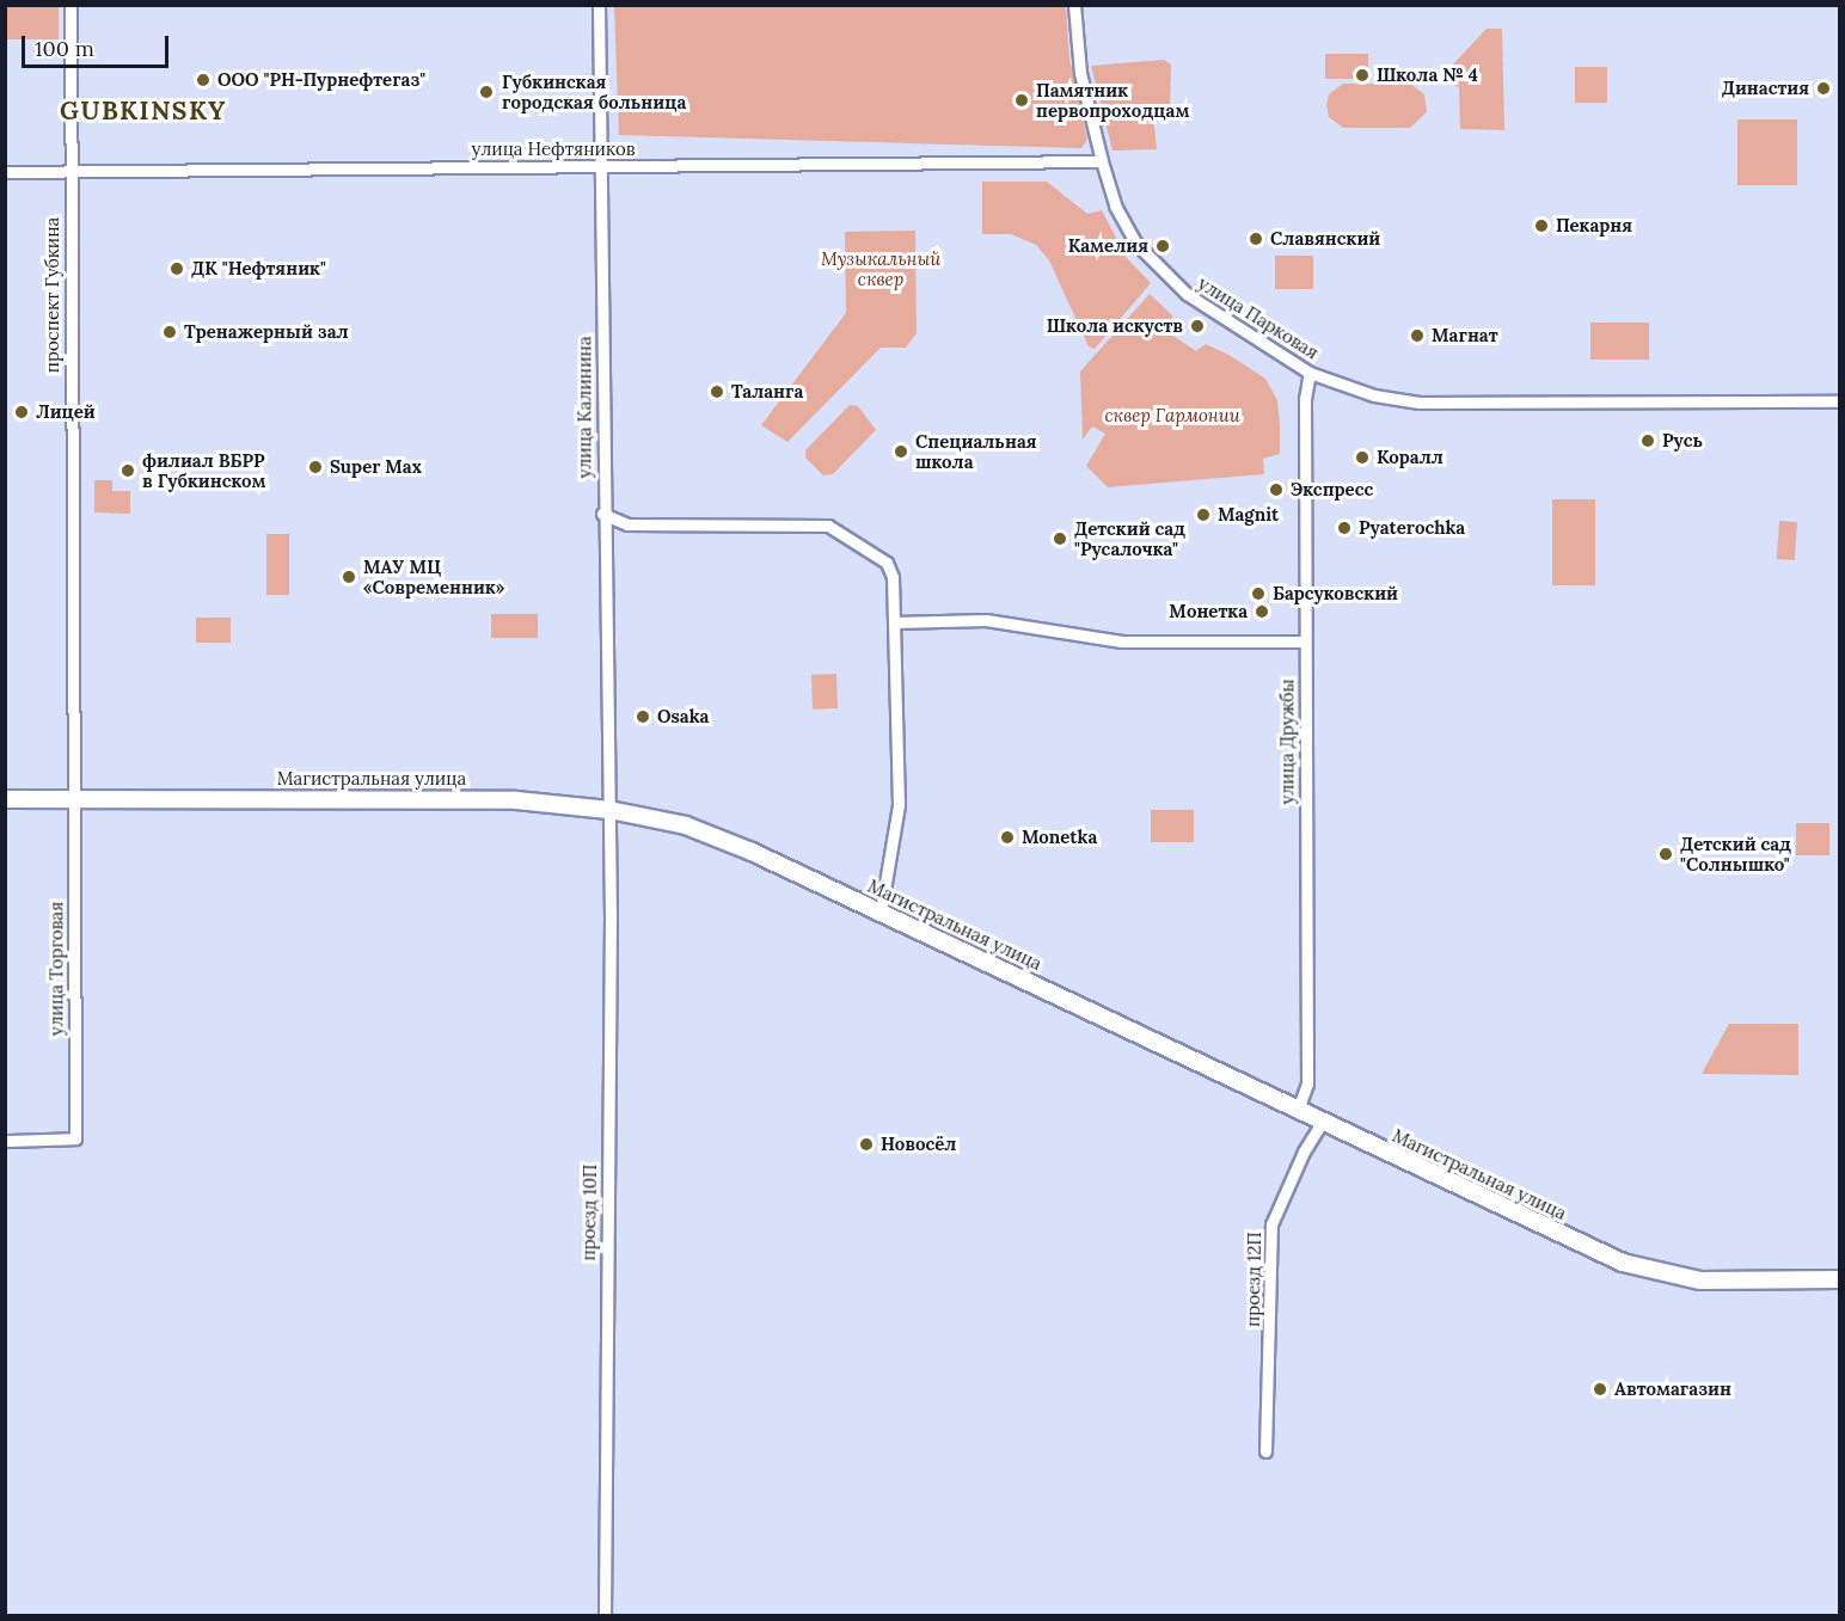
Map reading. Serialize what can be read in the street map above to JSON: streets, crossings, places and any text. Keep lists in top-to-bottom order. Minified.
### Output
{"streets":{"main road":["Магистральная улица"],"street":["улица Нефтяников","проспект Губкина","улица Парковая","улица Калинина","улица Дружбы","улица Торговая","проезд 10П","проезд 12П"]},"crossings":[["улица Нефтяников","проспект Губкина"],["улица Нефтяников","улица Парковая"],["улица Нефтяников","улица Калинина"],["проспект Губкина","Магистральная улица"],["проспект Губкина","улица Торговая"],["улица Парковая","улица Дружбы"],["улица Калинина","Магистральная улица"],["улица Калинина","проезд 10П"],["улица Дружбы","Магистральная улица"],["Магистральная улица","улица Торговая"],["Магистральная улица","проезд 10П"],["Магистральная улица","проезд 12П"]],"districts":["GUBKINSKY"],"parks":["Музыкальный сквер","сквер Гармонии"],"places":["Школа № 4","ООО \"РН-Пурнефтегаз\"","Династия","Губкинская городская больница","Памятник первопроходцам","Пекарня","Славянский","Камелия","ДК \"Нефтяник\"","Школа искуств","Тренажерный зал","Магнат","Таланга","Лицей","Русь","Специальная школа","Коралл","Super Max","филиал ВБРР в Губкинском","Экспресс","Magnit","Pyaterochka","Детский сад \"Русалочка\"","МАУ МЦ «Современник»","Барсуковский","Монетка","Osaka","Monetka","Детский сад \"Солнышко\"","Новосёл","Автомагазин"],"scale_bar":"100 m"}
